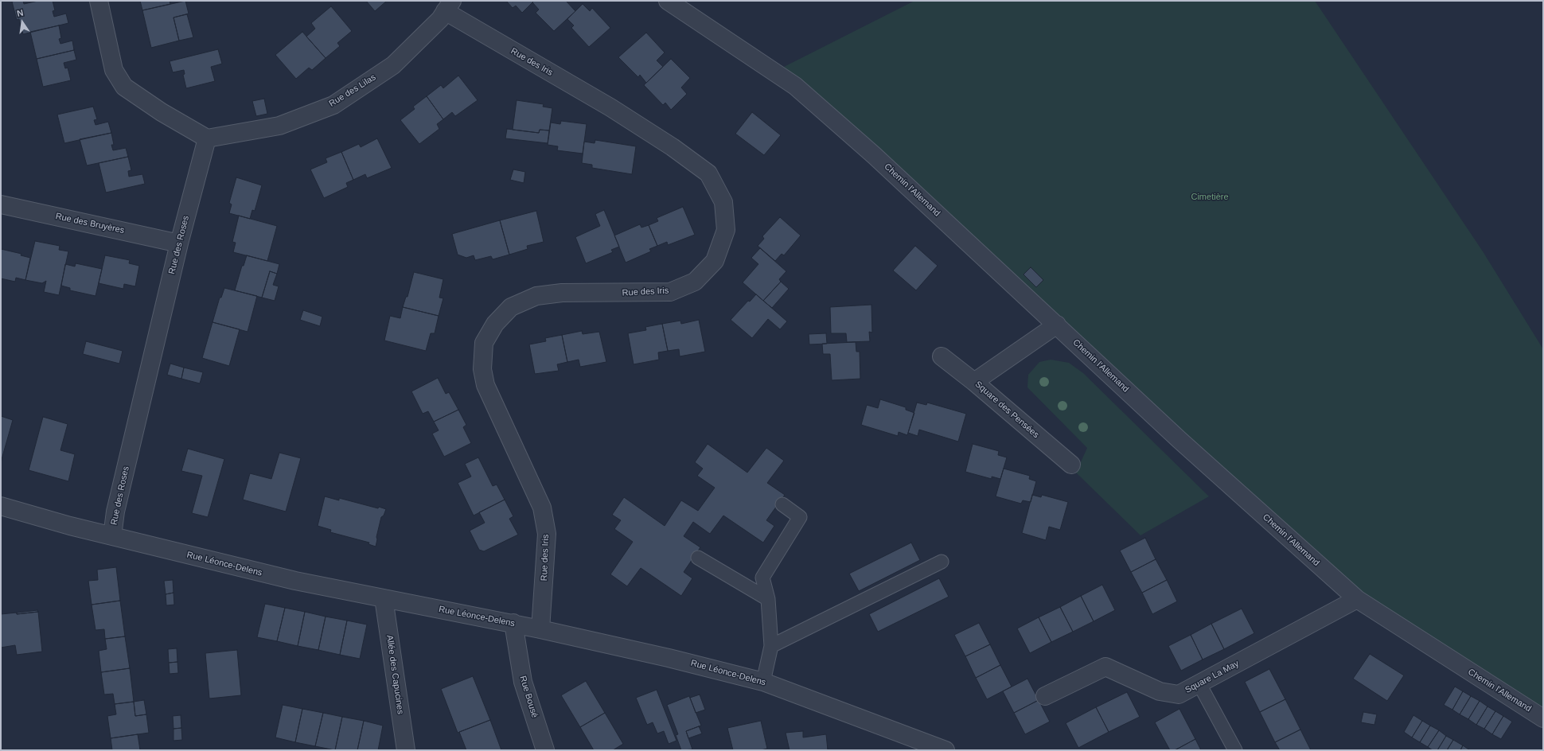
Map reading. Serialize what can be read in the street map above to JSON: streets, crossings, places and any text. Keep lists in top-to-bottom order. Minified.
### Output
{"streets":{"street":["Rue des Iris","Rue des Lilas","Chemin l'Allemand","Rue des Bruyères","Rue des Roses","Square des Pensées","Rue Léonce-Delens","Allée des Capucines","Square La May","Rue Bousé"]},"crossings":[["Rue des Iris","Rue des Lilas"],["Rue des Iris","Rue Léonce-Delens"],["Rue des Lilas","Rue des Roses"],["Chemin l'Allemand","Square La May"],["Rue des Bruyères","Rue des Roses"],["Rue des Roses","Rue Léonce-Delens"],["Rue Léonce-Delens","Allée des Capucines"],["Rue Léonce-Delens","Rue Bousé"]],"parks":["Cimetière"],"north":"top"}
